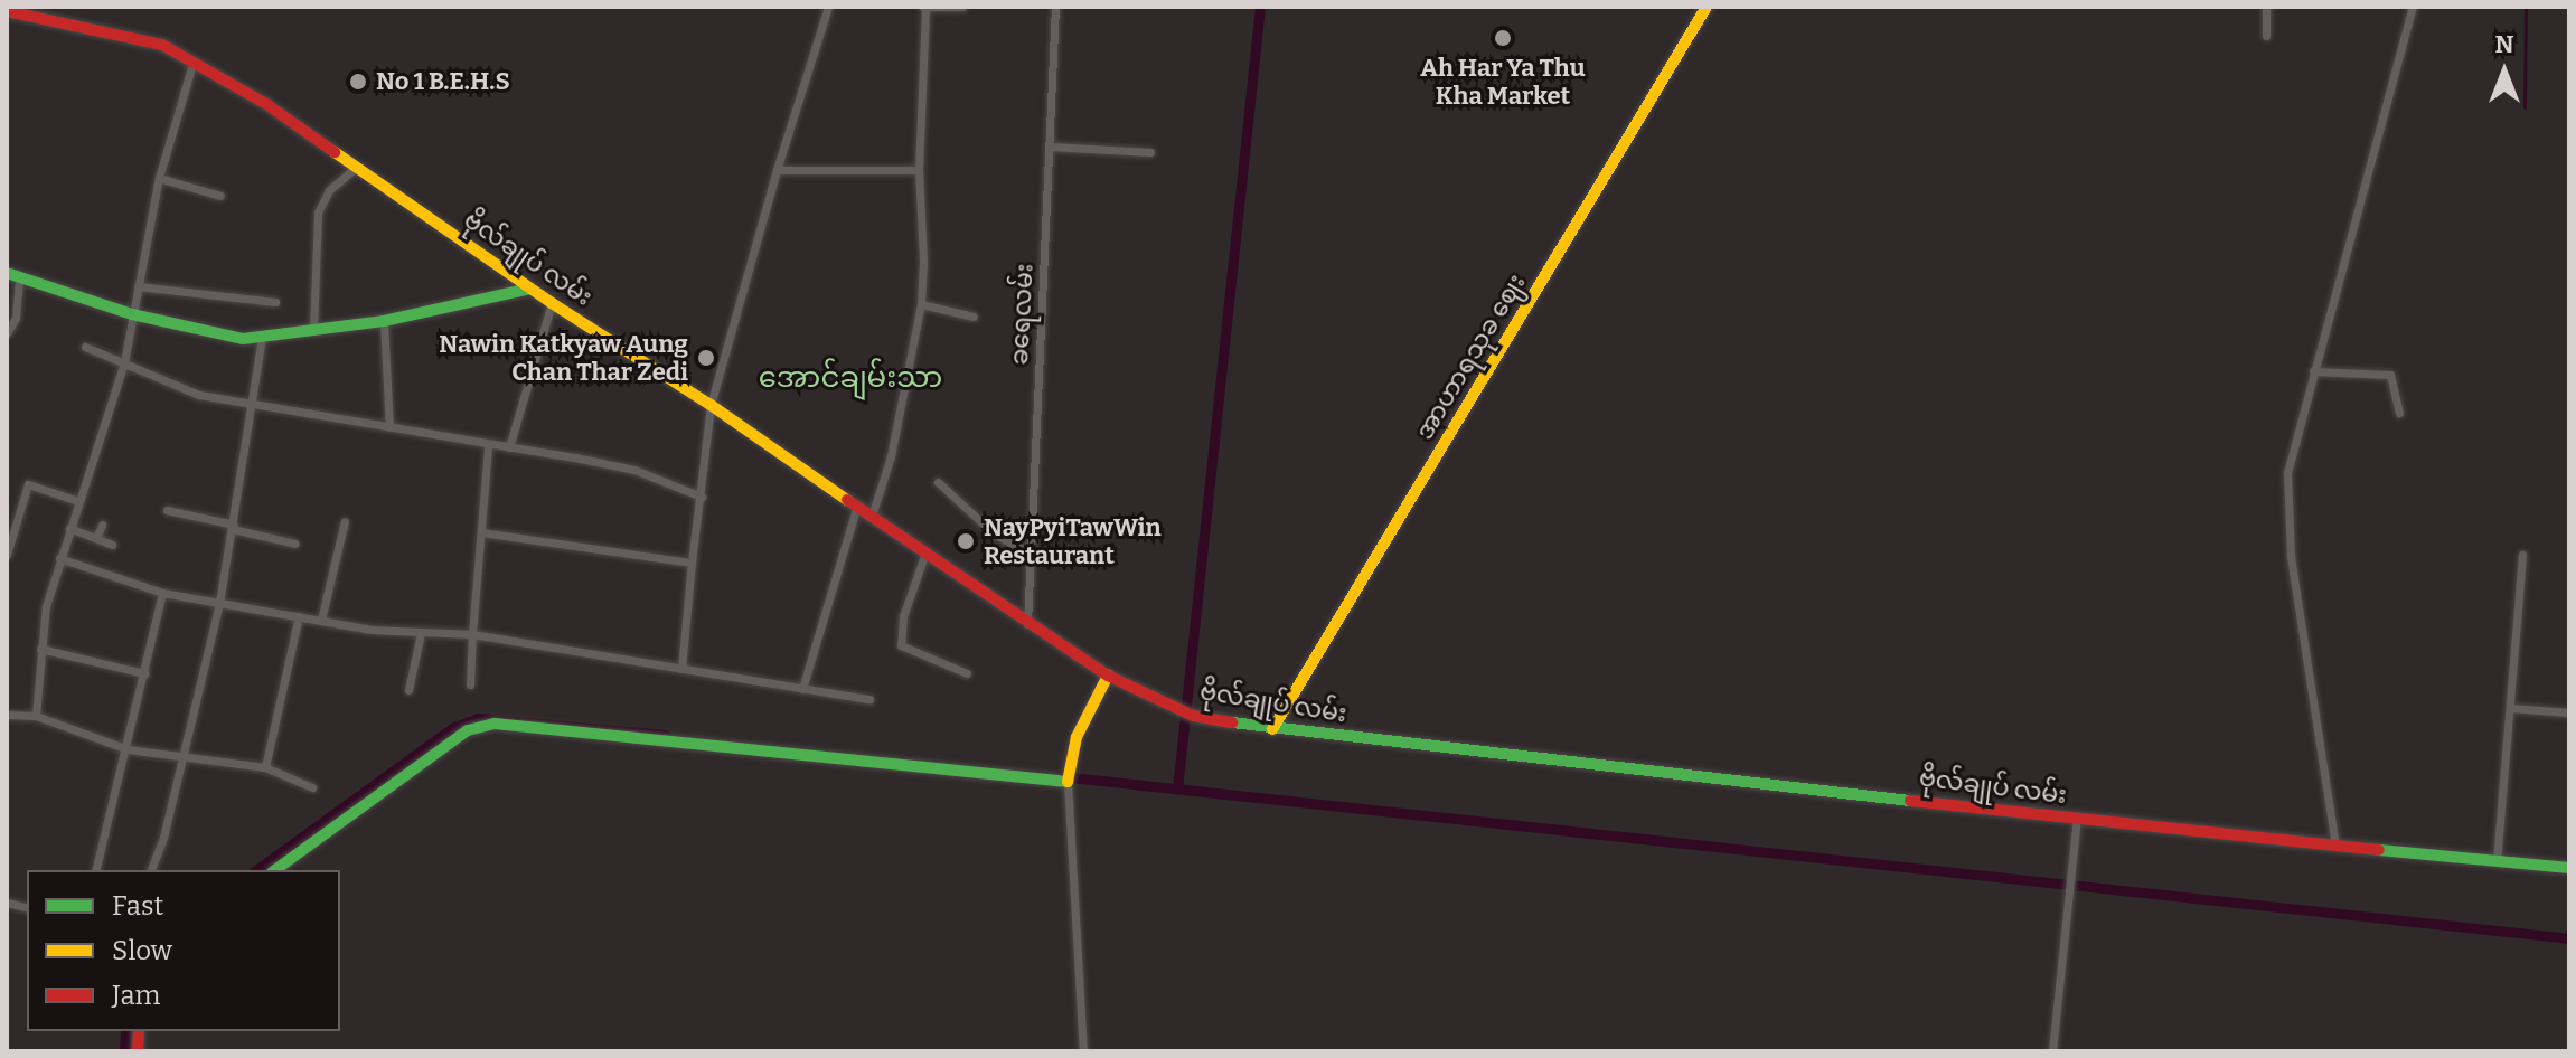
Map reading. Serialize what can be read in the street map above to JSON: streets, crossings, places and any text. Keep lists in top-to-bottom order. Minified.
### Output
{"streets":{"main road":["ဗိုလ်ချုပ် လမ်း","အာဟာရသုခ ဈေး"],"street":["ခရေလမ်း"]},"crossings":[["ဗိုလ်ချုပ် လမ်း","ခရေလမ်း"],["ဗိုလ်ချုပ် လမ်း","အာဟာရသုခ ဈေး"]],"districts":["အောင်ချမ်းသာ"],"places":["Ah Har Ya Thu Kha Market","No 1 B.E.H.S","Nawin Katkyaw Aung Chan Thar Zedi","NayPyiTawWin Restaurant"],"legend":["Fast","Slow","Jam"],"north":"top"}
